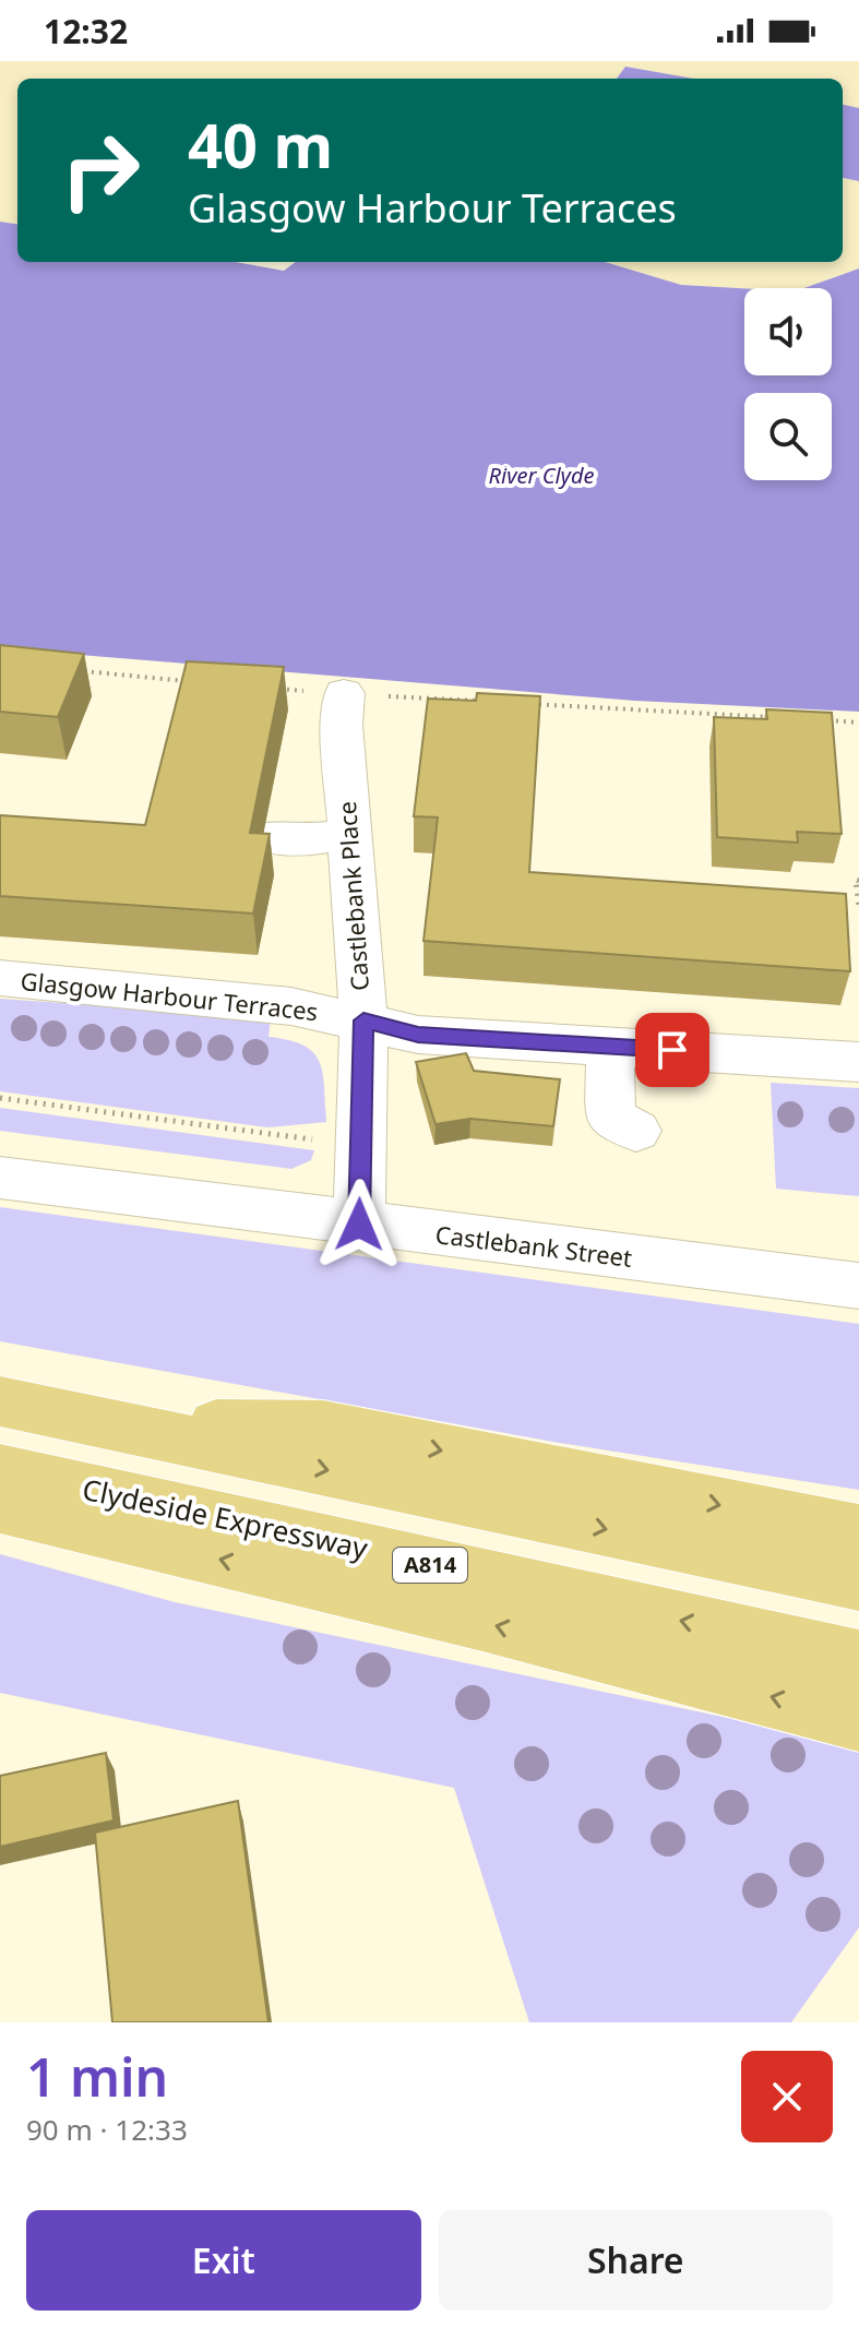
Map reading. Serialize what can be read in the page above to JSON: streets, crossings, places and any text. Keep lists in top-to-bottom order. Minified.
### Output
{"streets":{"main road":["Clydeside Expressway","A814"],"street":["Castlebank Place","Glasgow Harbour Terraces","Castlebank Street"]},"crossings":[["Castlebank Place","Glasgow Harbour Terraces"],["Castlebank Place","Castlebank Street"]],"water":["River Clyde"],"page":{"status":"12:32","turn":["40 m","Glasgow Harbour Terraces"],"heading":["1 min","90 m · 12:33"],"buttons":["Exit","Share"]}}
